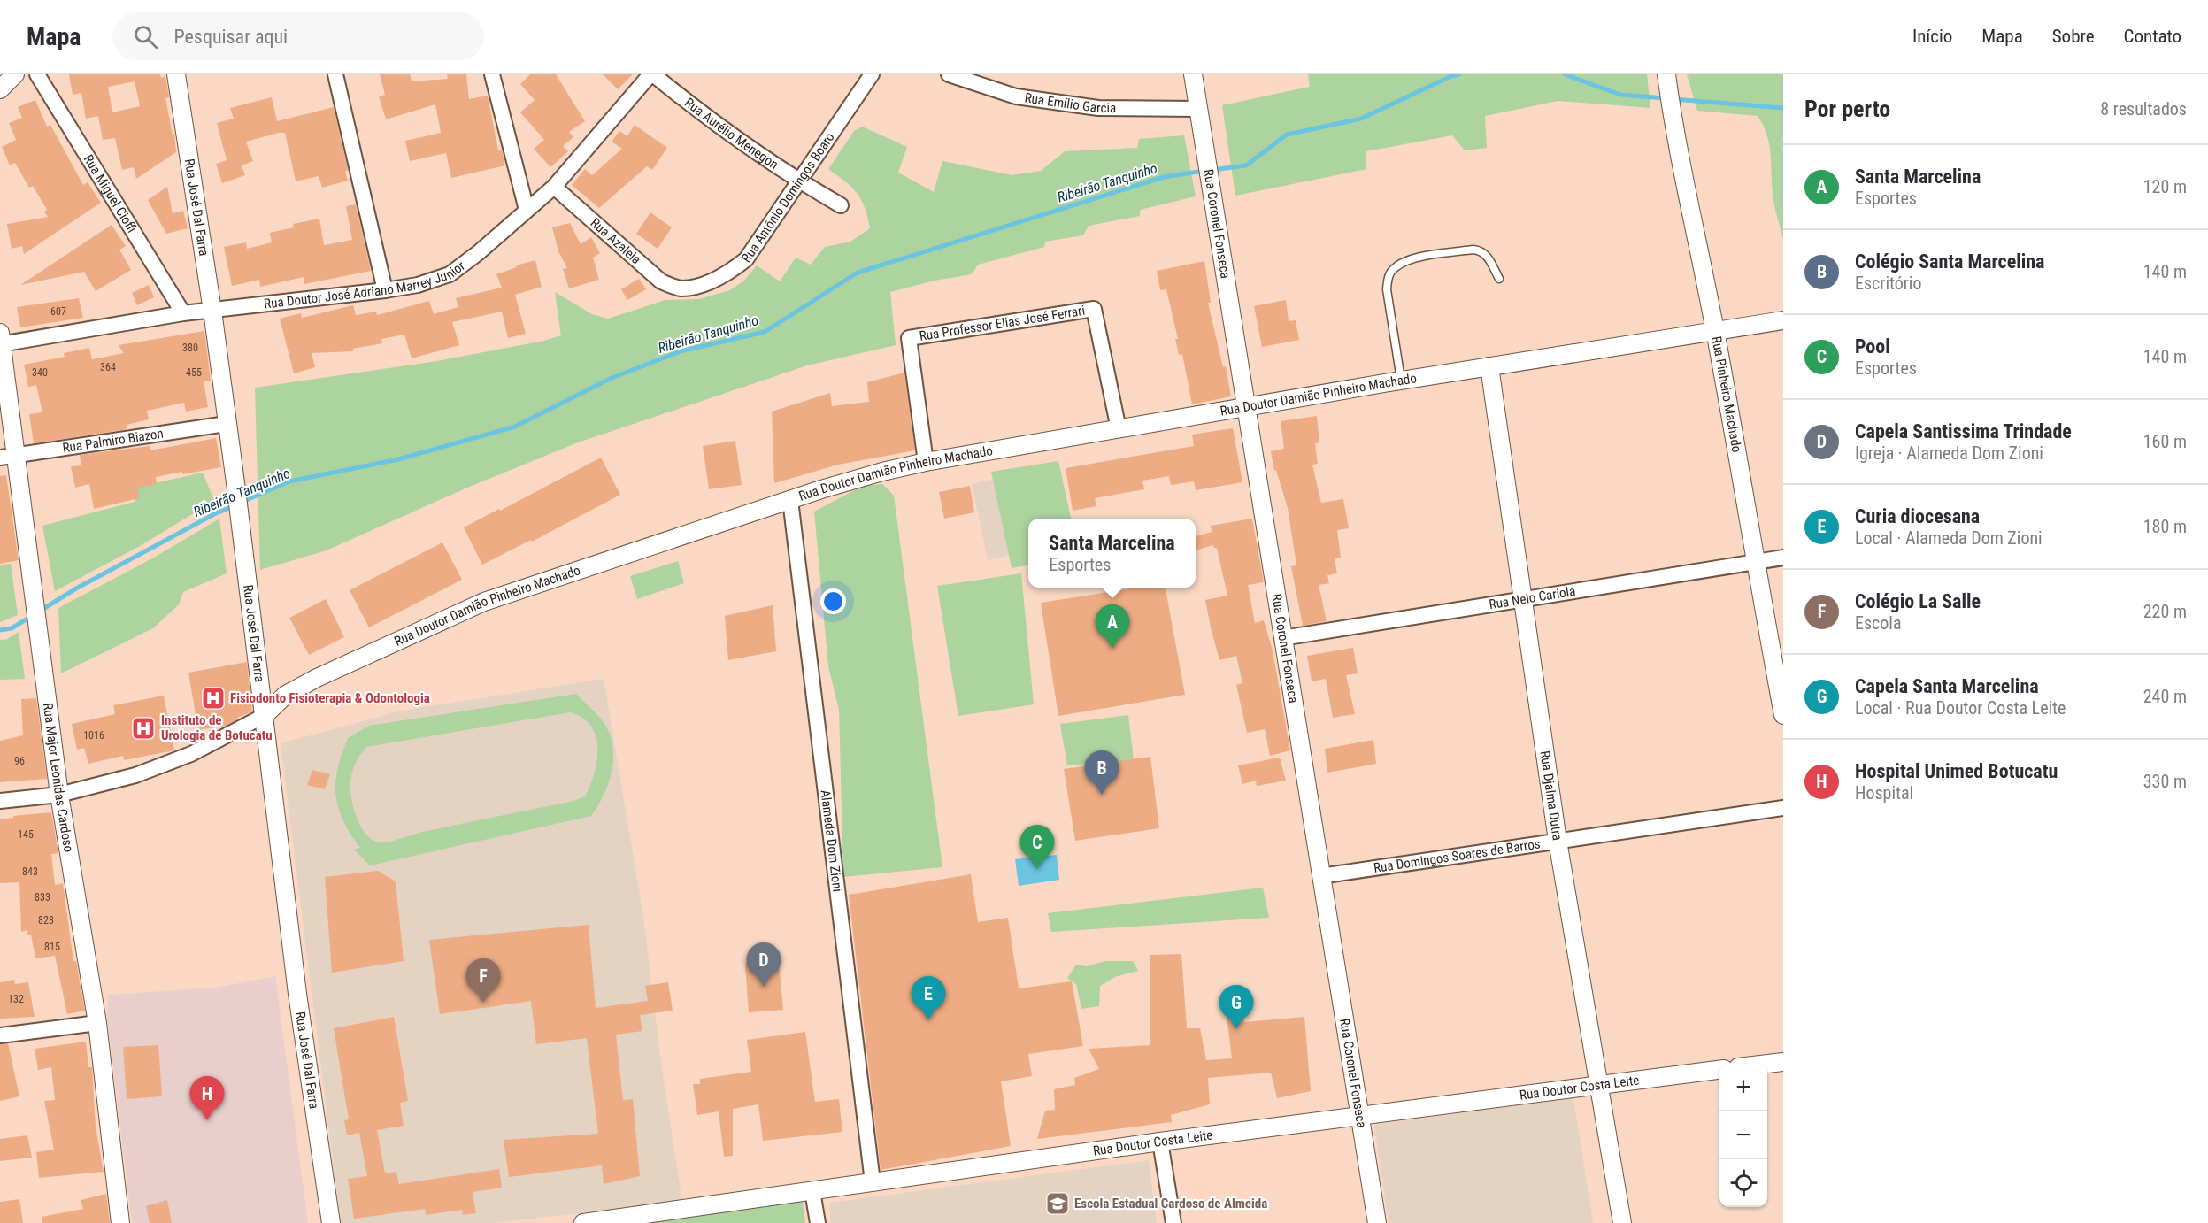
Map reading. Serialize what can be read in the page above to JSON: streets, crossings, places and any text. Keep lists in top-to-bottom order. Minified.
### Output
{"streets":{"street":["Rua Emílio Garcia","Rua Aurélio Menegon","Rua Miguel Cioffi","Rua Antônio Domingos Boaro","Rua José Dal Farra","Rua Coronel Fonseca","Rua Azaleia","Rua Doutor José Adriano Marrey Junior","Rua Professor Elias José Ferrari","Rua Doutor Damião Pinheiro Machado","Rua Pinheiro Machado","Rua Palmiro Biazon","Rua Nelo Cariola","Rua Major Leonidas Cardoso","Rua Djalma Dutra","Alameda Dom Zioni","Rua Domingos Soares de Barros","Rua Doutor Costa Leite"]},"crossings":[["Rua Emílio Garcia","Rua Coronel Fonseca"],["Rua Aurélio Menegon","Rua Antônio Domingos Boaro"],["Rua Aurélio Menegon","Rua Doutor José Adriano Marrey Junior"],["Rua Miguel Cioffi","Rua Doutor José Adriano Marrey Junior"],["Rua Antônio Domingos Boaro","Rua Azaleia"],["Rua José Dal Farra","Rua Doutor José Adriano Marrey Junior"],["Rua José Dal Farra","Rua Doutor Damião Pinheiro Machado"],["Rua José Dal Farra","Rua Palmiro Biazon"],["Rua Coronel Fonseca","Rua Doutor Damião Pinheiro Machado"],["Rua Coronel Fonseca","Rua Nelo Cariola"],["Rua Coronel Fonseca","Rua Domingos Soares de Barros"],["Rua Coronel Fonseca","Rua Doutor Costa Leite"],["Rua Azaleia","Rua Doutor José Adriano Marrey Junior"],["Rua Doutor José Adriano Marrey Junior","Rua Major Leonidas Cardoso"],["Rua Professor Elias José Ferrari","Rua Doutor Damião Pinheiro Machado"],["Rua Doutor Damião Pinheiro Machado","Rua Pinheiro Machado"],["Rua Doutor Damião Pinheiro Machado","Rua Major Leonidas Cardoso"],["Rua Doutor Damião Pinheiro Machado","Rua Djalma Dutra"],["Rua Doutor Damião Pinheiro Machado","Alameda Dom Zioni"],["Rua Pinheiro Machado","Rua Nelo Cariola"],["Rua Palmiro Biazon","Rua Major Leonidas Cardoso"],["Rua Nelo Cariola","Rua Djalma Dutra"],["Rua Djalma Dutra","Rua Domingos Soares de Barros"],["Rua Djalma Dutra","Rua Doutor Costa Leite"],["Alameda Dom Zioni","Rua Doutor Costa Leite"]],"water":["Ribeirão Tanquinho"],"places":{"hospital":["Fisiodonto Fisioterapia & Odontologia","Instituto de Urologia de Botucatu"],"school or university":["Escola Estadual Cardoso de Almeida"]},"house_numbers":["607","380","364","340","455","1016","96","145","843","833","823","815","132"],"page":{"header":"Mapa","search":"Pesquisar aqui","nav":["Início","Mapa","Sobre","Contato"],"heading":["Por perto","8 resultados"],"list":[{"mark":"A","name":"Santa Marcelina","note":"Esportes","value":"120 m"},{"mark":"B","name":"Colégio Santa Marcelina","note":"Escritório","value":"140 m"},{"mark":"C","name":"Pool","note":"Esportes","value":"140 m"},{"mark":"D","name":"Capela Santissima Trindade","note":"Igreja · Alameda Dom Zioni","value":"160 m"},{"mark":"E","name":"Curia diocesana","note":"Local · Alameda Dom Zioni","value":"180 m"},{"mark":"F","name":"Colégio La Salle","note":"Escola","value":"220 m"},{"mark":"G","name":"Capela Santa Marcelina","note":"Local · Rua Doutor Costa Leite","value":"240 m"},{"mark":"H","name":"Hospital Unimed Botucatu","note":"Hospital","value":"330 m"}],"popup":["Santa Marcelina","Esportes"],"pins":["A","B","C","D","F","E","G","H"],"map_buttons":["+","−"]}}
